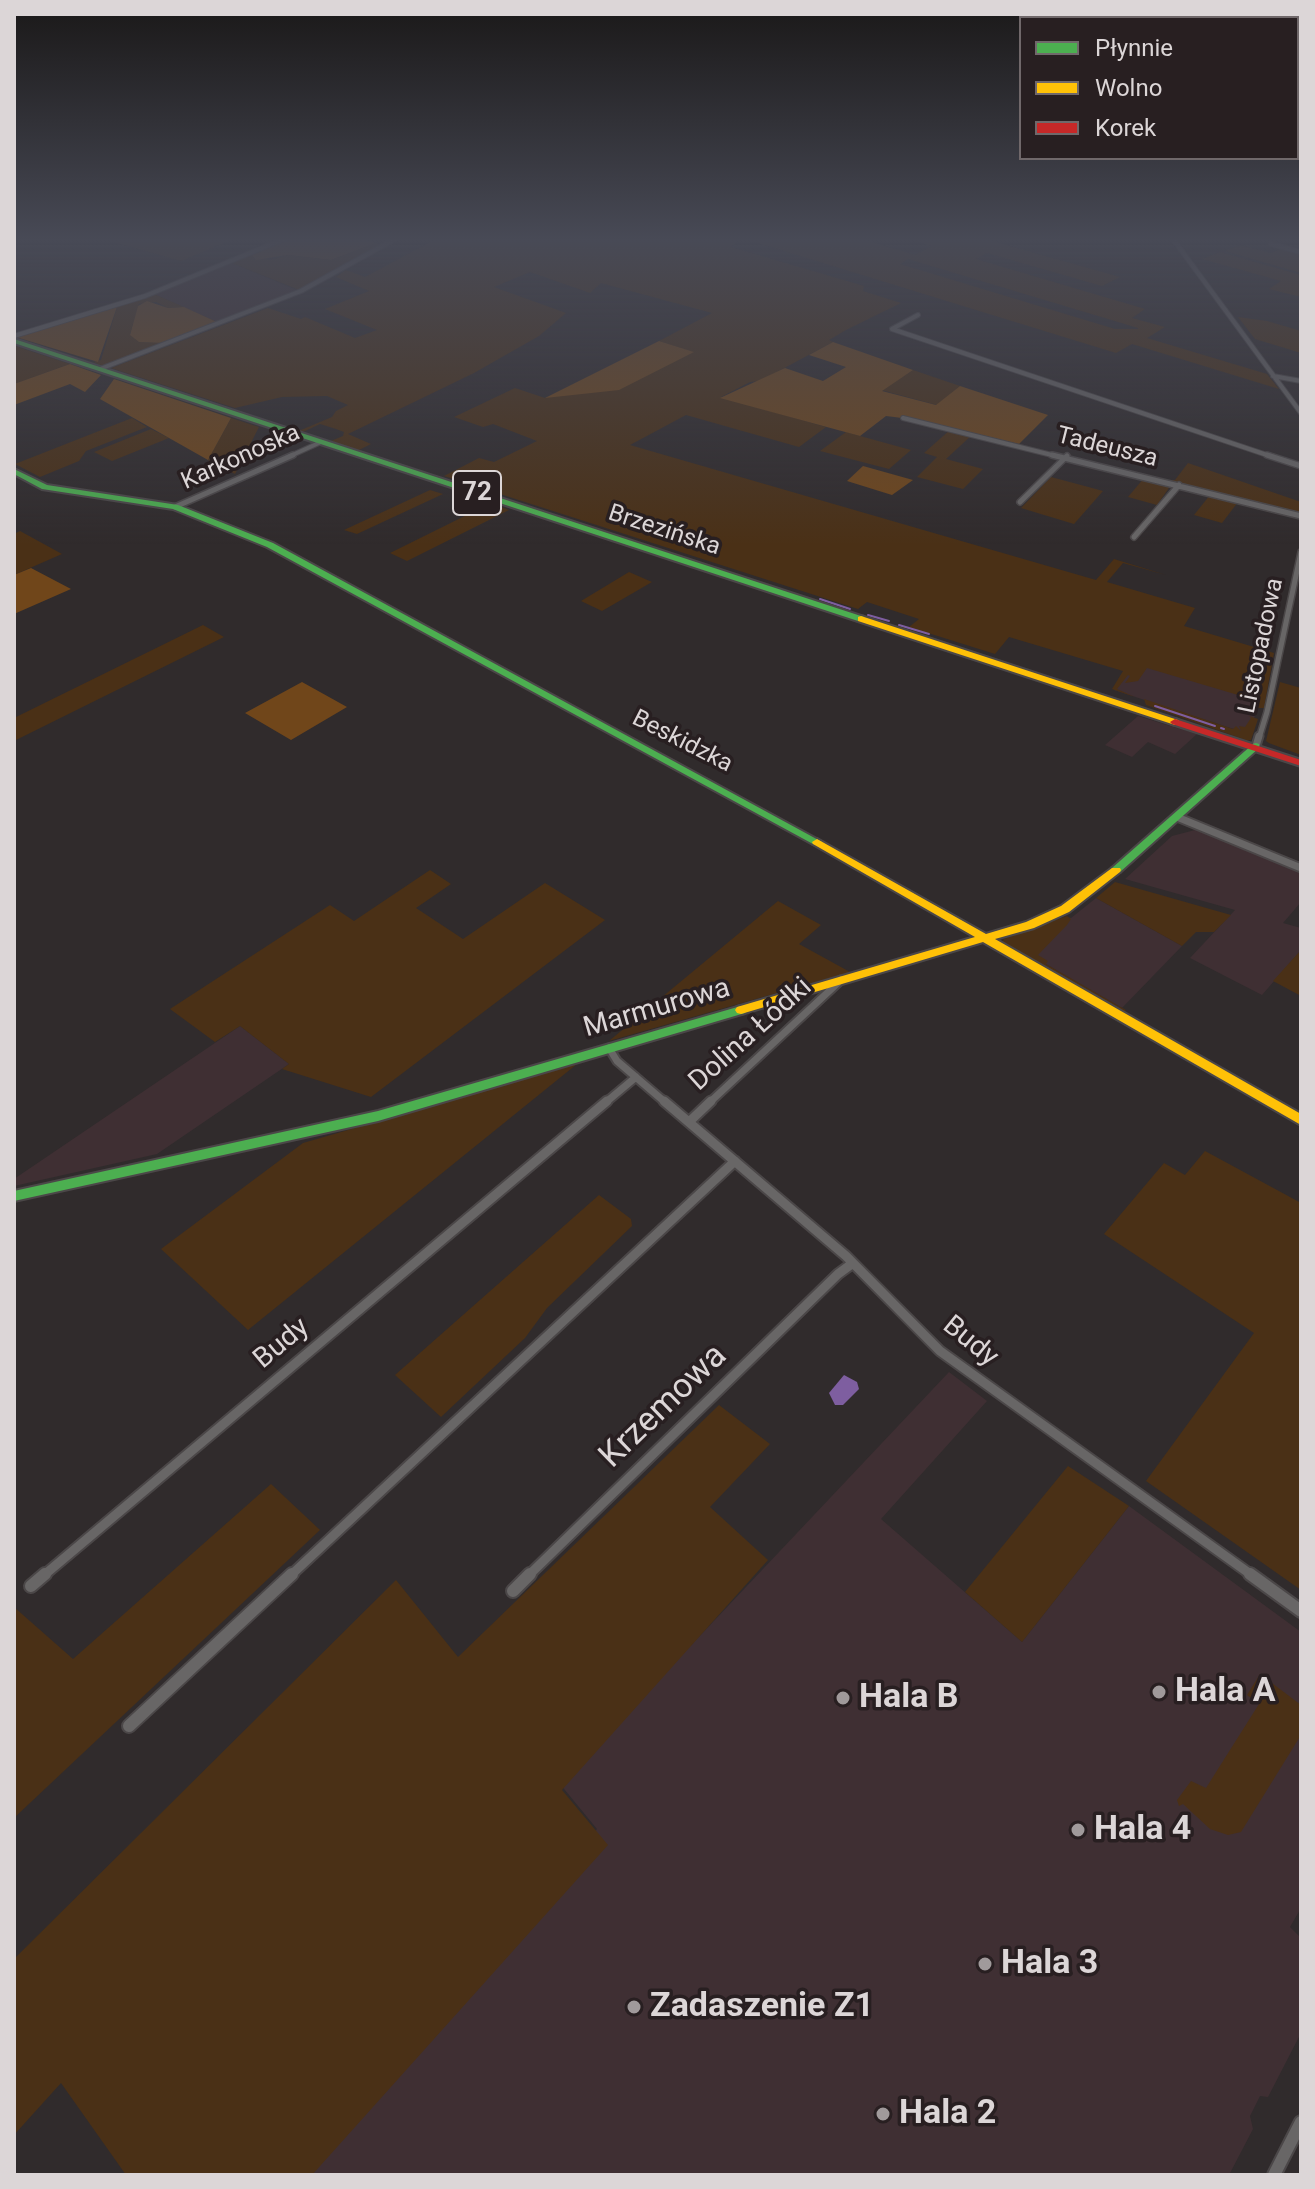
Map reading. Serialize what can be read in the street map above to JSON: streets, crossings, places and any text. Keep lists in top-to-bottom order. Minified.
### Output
{"streets":{"street":["Tadeusza","Karkonoska","72","Brzezińska","Listopadowa","Beskidzka","Marmurowa","Dolina Łódki","Budy","Krzemowa"]},"crossings":[["Karkonoska","Brzezińska"],["Karkonoska","Beskidzka"],["Brzezińska","Listopadowa"],["Brzezińska","Marmurowa"],["Listopadowa","Marmurowa"],["Beskidzka","Marmurowa"],["Marmurowa","Dolina Łódki"],["Marmurowa","Budy"],["Dolina Łódki","Budy"],["Budy","Krzemowa"]],"places":["Hala A","Hala B","Hala 4","Hala 3","Zadaszenie Z1","Hala 2"],"legend":["Płynnie","Wolno","Korek"]}
